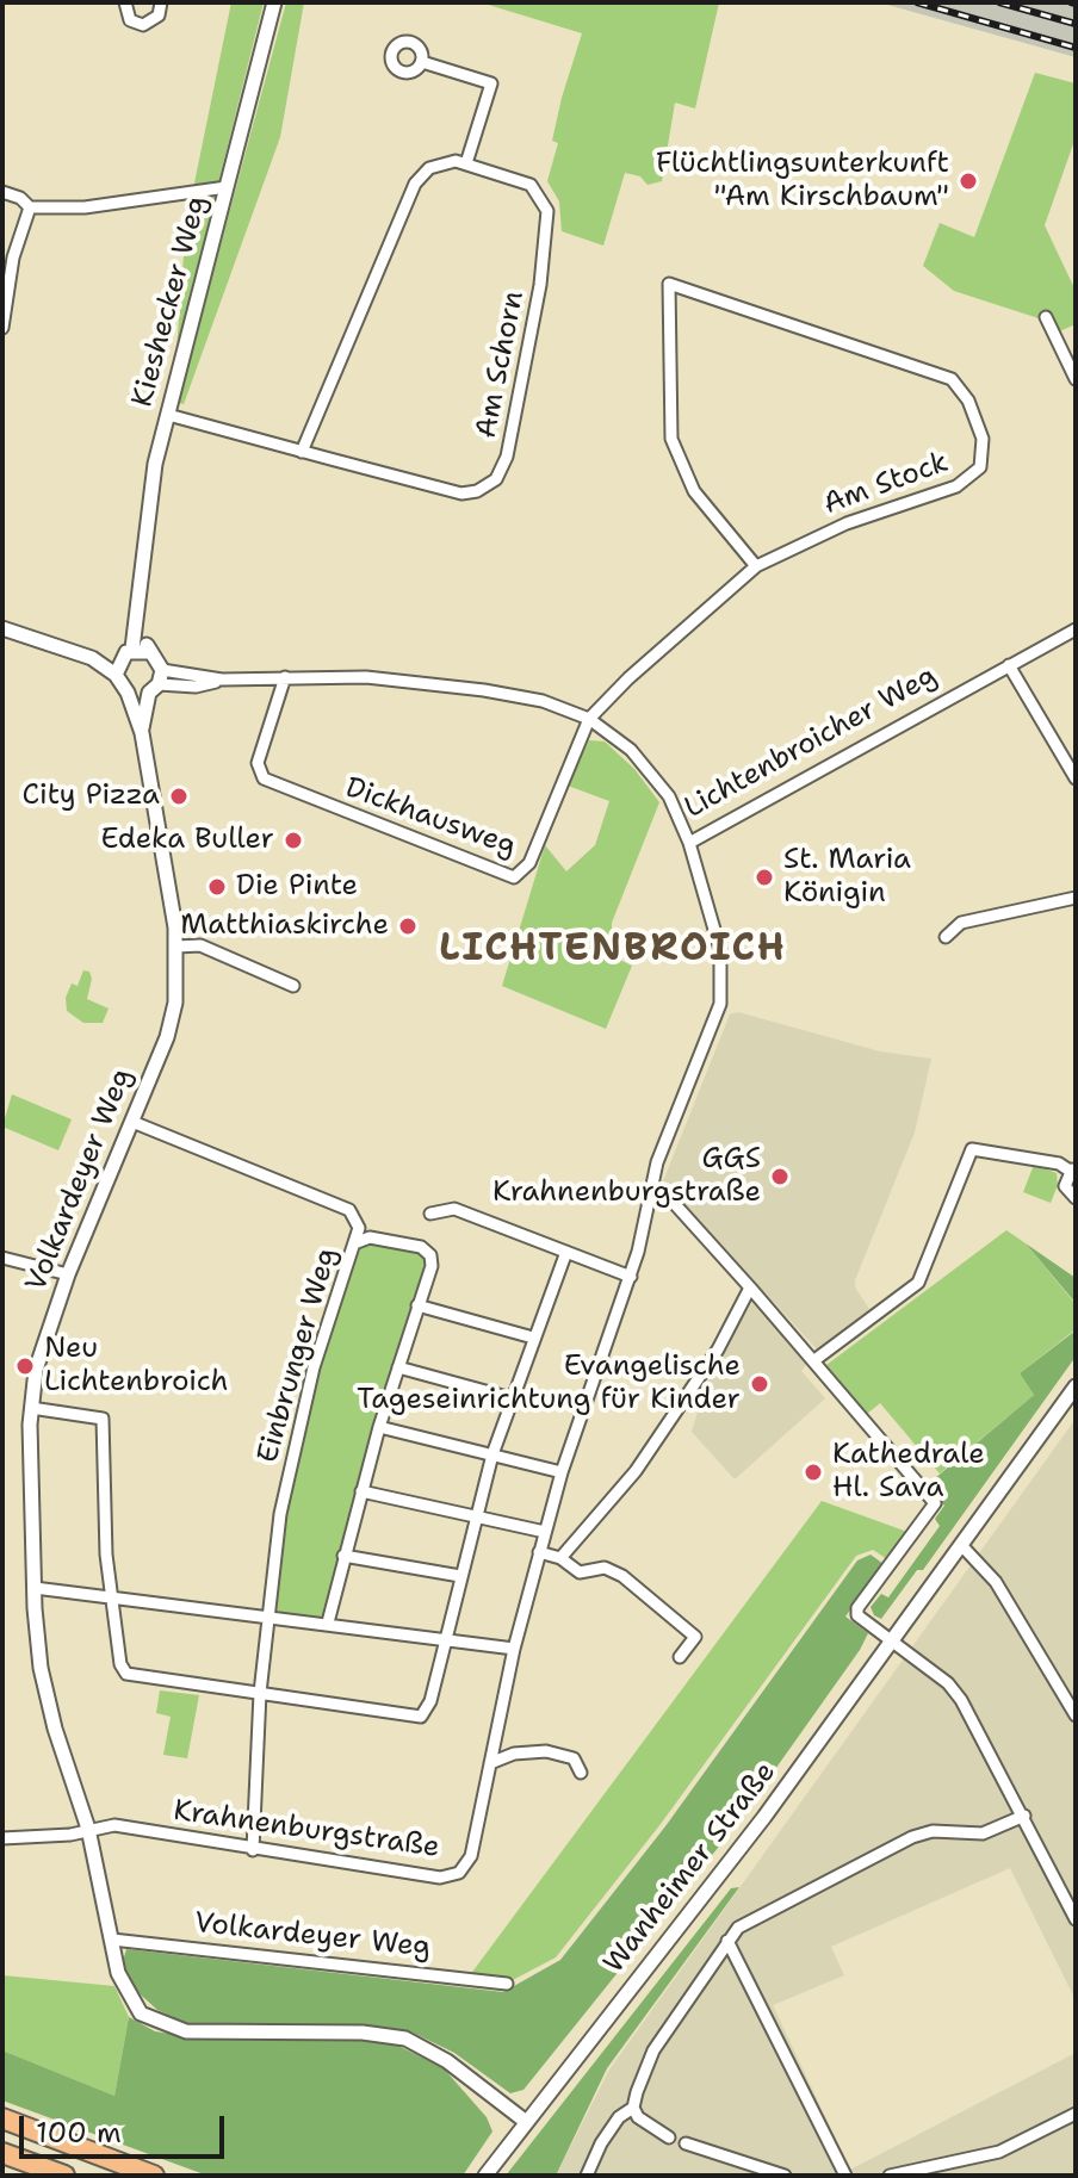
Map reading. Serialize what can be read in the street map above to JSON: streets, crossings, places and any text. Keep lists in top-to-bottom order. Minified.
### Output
{"streets":{"street":["Kieshecker Weg","Am Schorn","Am Stock","Lichtenbroicher Weg","Dickhausweg","Volkardeyer Weg","Einbrunger Weg","Krahnenburgstraße","Wanheimer Straße"]},"crossings":[["Kieshecker Weg","Am Schorn"],["Am Stock","Lichtenbroicher Weg"],["Am Stock","Dickhausweg"],["Lichtenbroicher Weg","Dickhausweg"],["Lichtenbroicher Weg","Volkardeyer Weg"],["Lichtenbroicher Weg","Krahnenburgstraße"],["Volkardeyer Weg","Einbrunger Weg"],["Volkardeyer Weg","Krahnenburgstraße"],["Volkardeyer Weg","Wanheimer Straße"],["Einbrunger Weg","Krahnenburgstraße"]],"districts":["LICHTENBROICH"],"places":["Flüchtlingsunterkunft \"Am Kirschbaum\"","City Pizza","Edeka Buller","St. Maria Königin","Die Pinte","Matthiaskirche","GGS Krahnenburgstraße","Neu Lichtenbroich","Evangelische Tageseinrichtung für Kinder","Kathedrale Hl. Sava"],"scale_bar":"100 m"}
